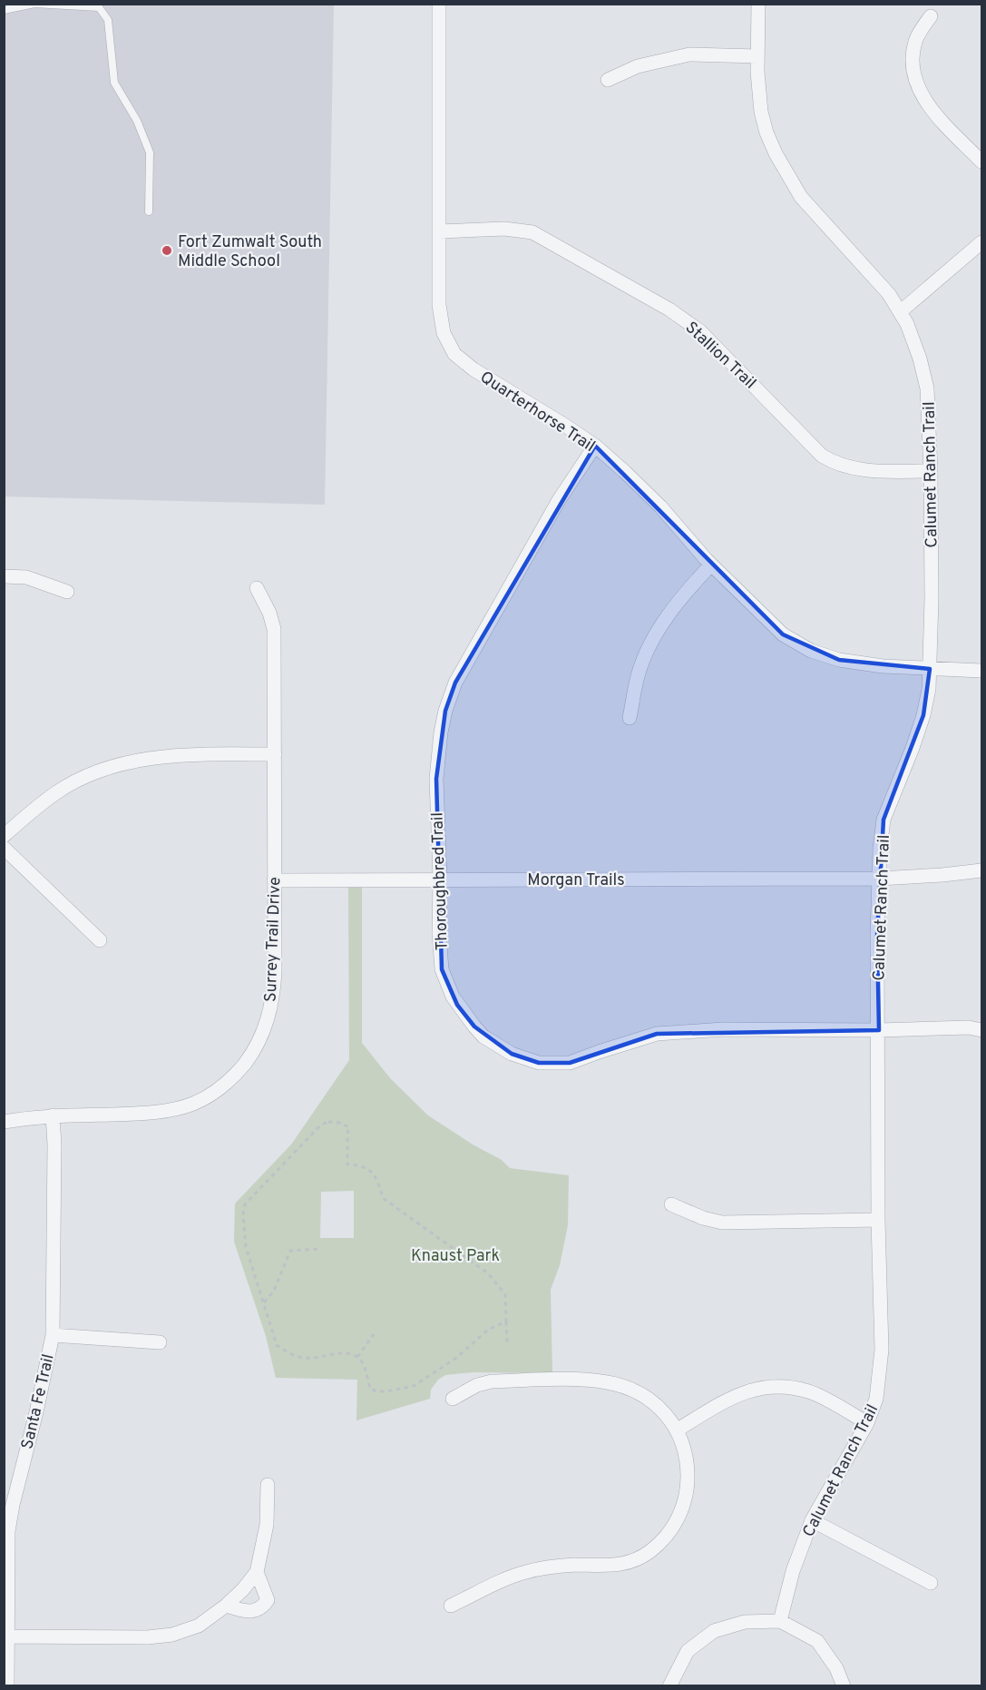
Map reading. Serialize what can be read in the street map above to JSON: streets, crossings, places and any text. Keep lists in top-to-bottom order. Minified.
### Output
{"streets":{"street":["Stallion Trail","Quarterhorse Trail","Calumet Ranch Trail","Morgan Trails","Thoroughbred Trail","Surrey Trail Drive","Santa Fe Trail"]},"crossings":[["Stallion Trail","Quarterhorse Trail"],["Stallion Trail","Calumet Ranch Trail"],["Quarterhorse Trail","Calumet Ranch Trail"],["Quarterhorse Trail","Thoroughbred Trail"],["Calumet Ranch Trail","Morgan Trails"],["Calumet Ranch Trail","Thoroughbred Trail"],["Morgan Trails","Thoroughbred Trail"],["Morgan Trails","Surrey Trail Drive"],["Surrey Trail Drive","Santa Fe Trail"]],"parks":["Knaust Park"],"places":["Fort Zumwalt South Middle School"]}
